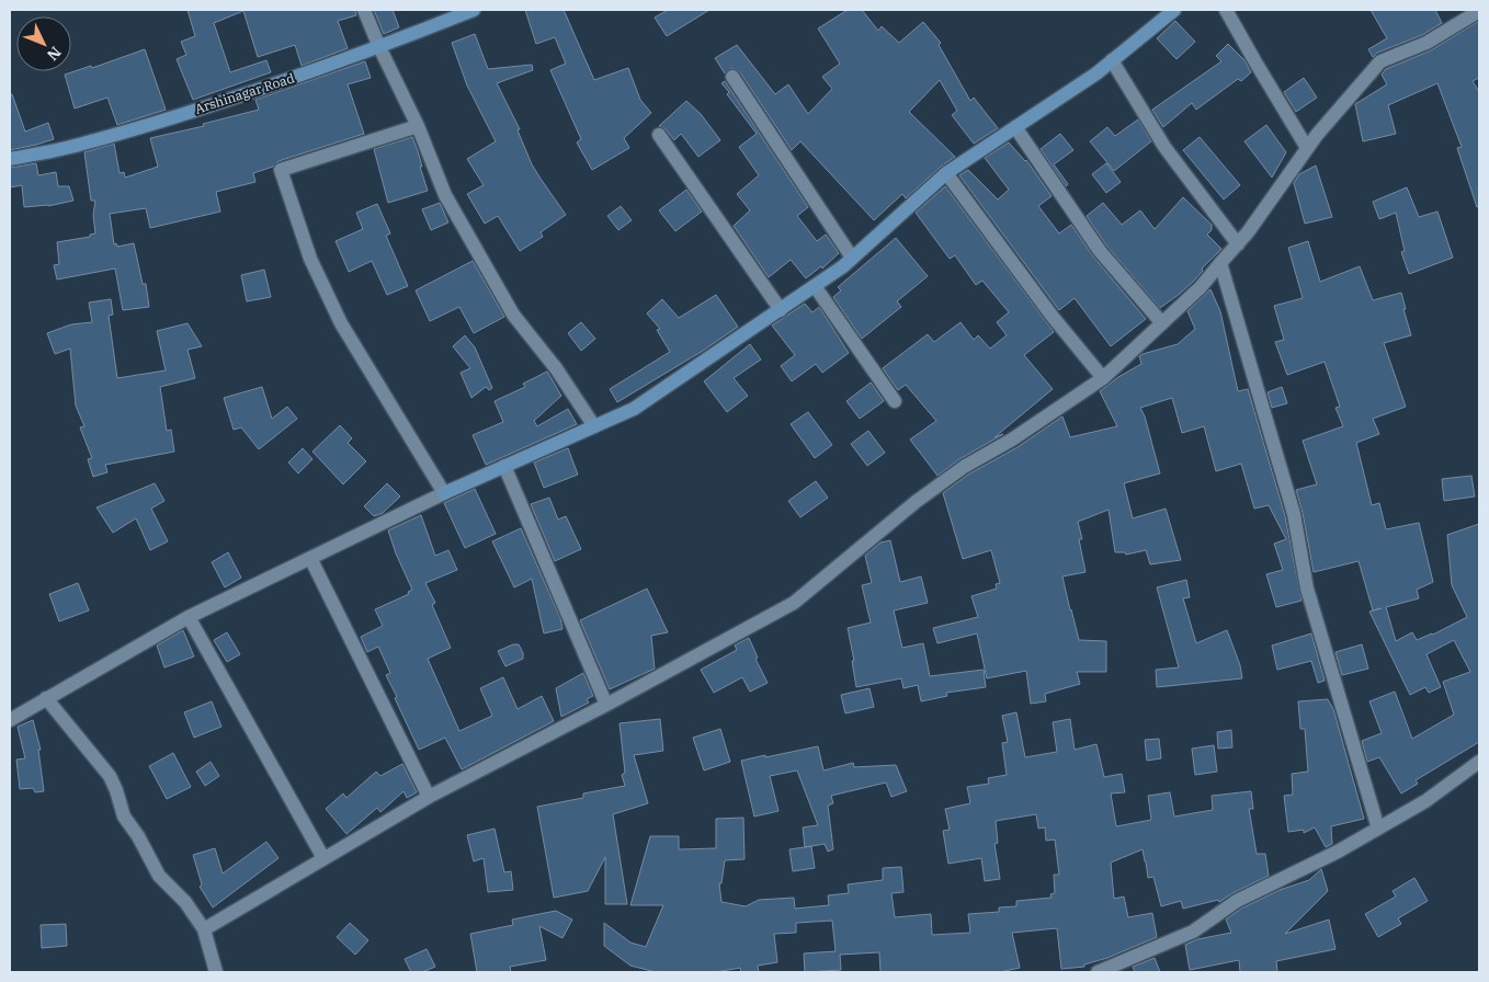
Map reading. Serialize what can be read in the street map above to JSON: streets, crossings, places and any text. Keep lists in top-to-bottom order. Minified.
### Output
{"streets":{"street":["Arshinagar Road"]},"north":"bottom right"}
